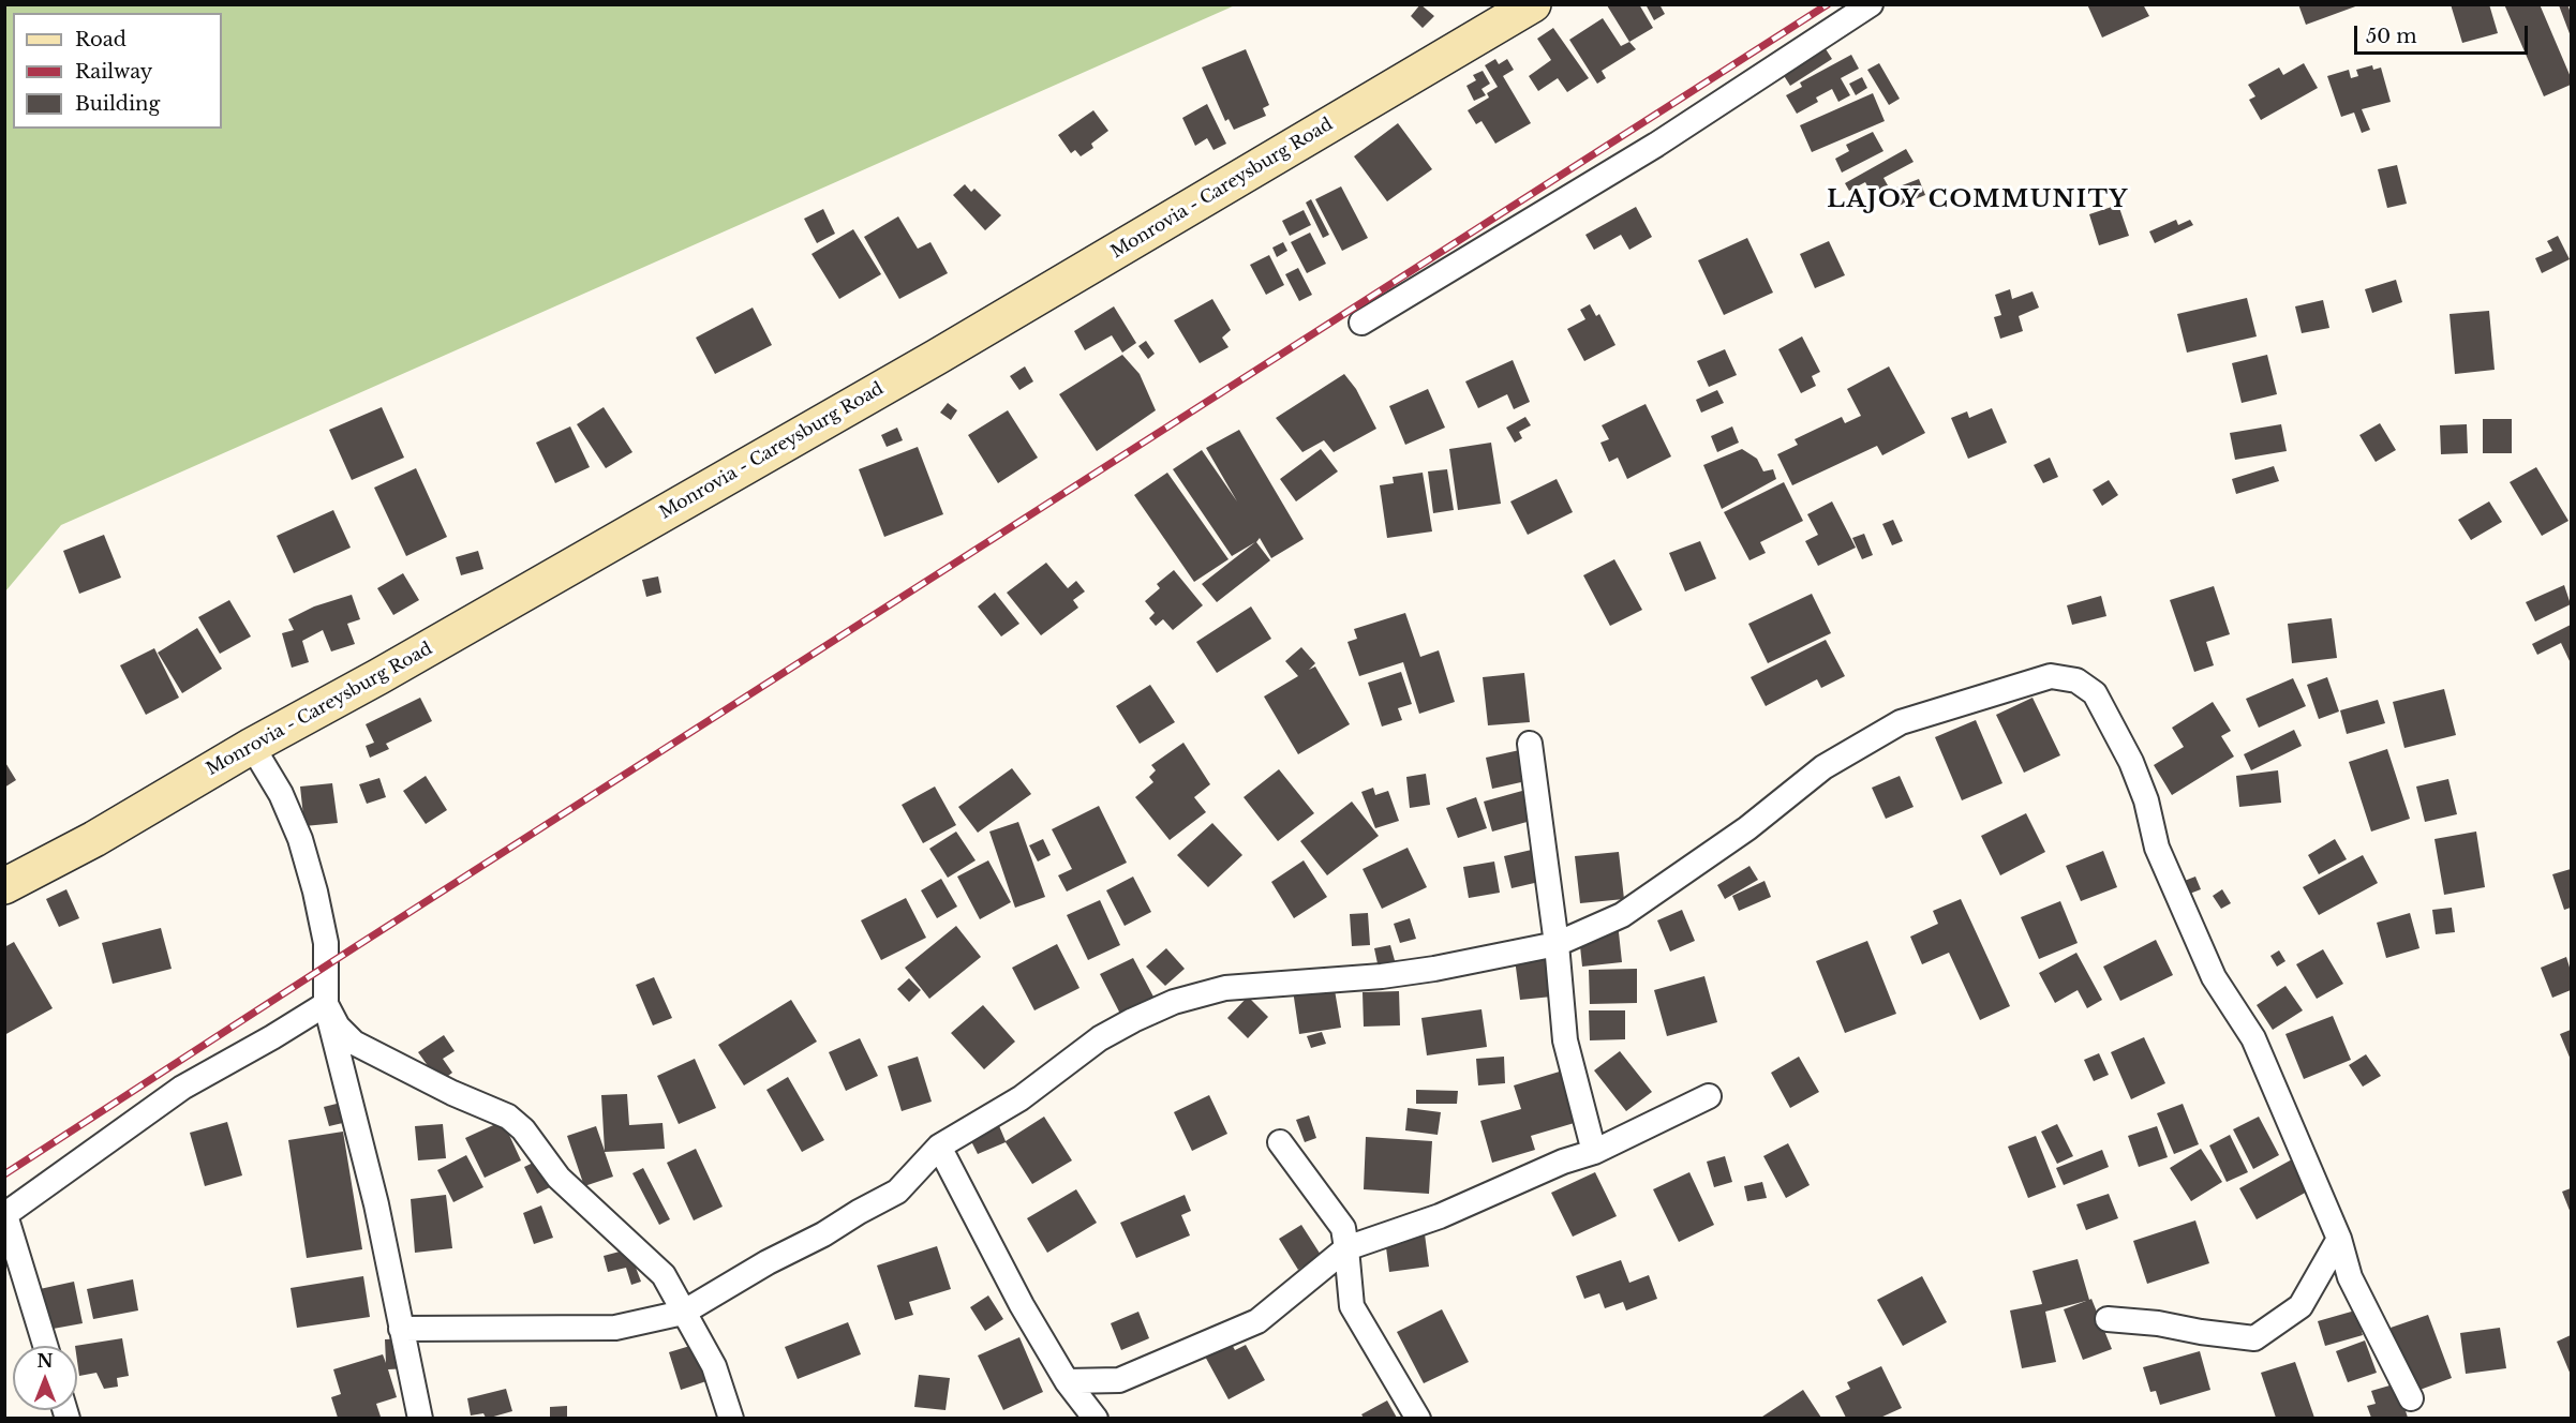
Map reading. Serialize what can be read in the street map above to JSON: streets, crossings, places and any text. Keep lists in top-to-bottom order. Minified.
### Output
{"streets":{"main road":["Monrovia - Careysburg Road"]},"districts":["LAJOY COMMUNITY"],"legend":["Road","Railway","Building"],"scale_bar":"50 m","north":"top"}
